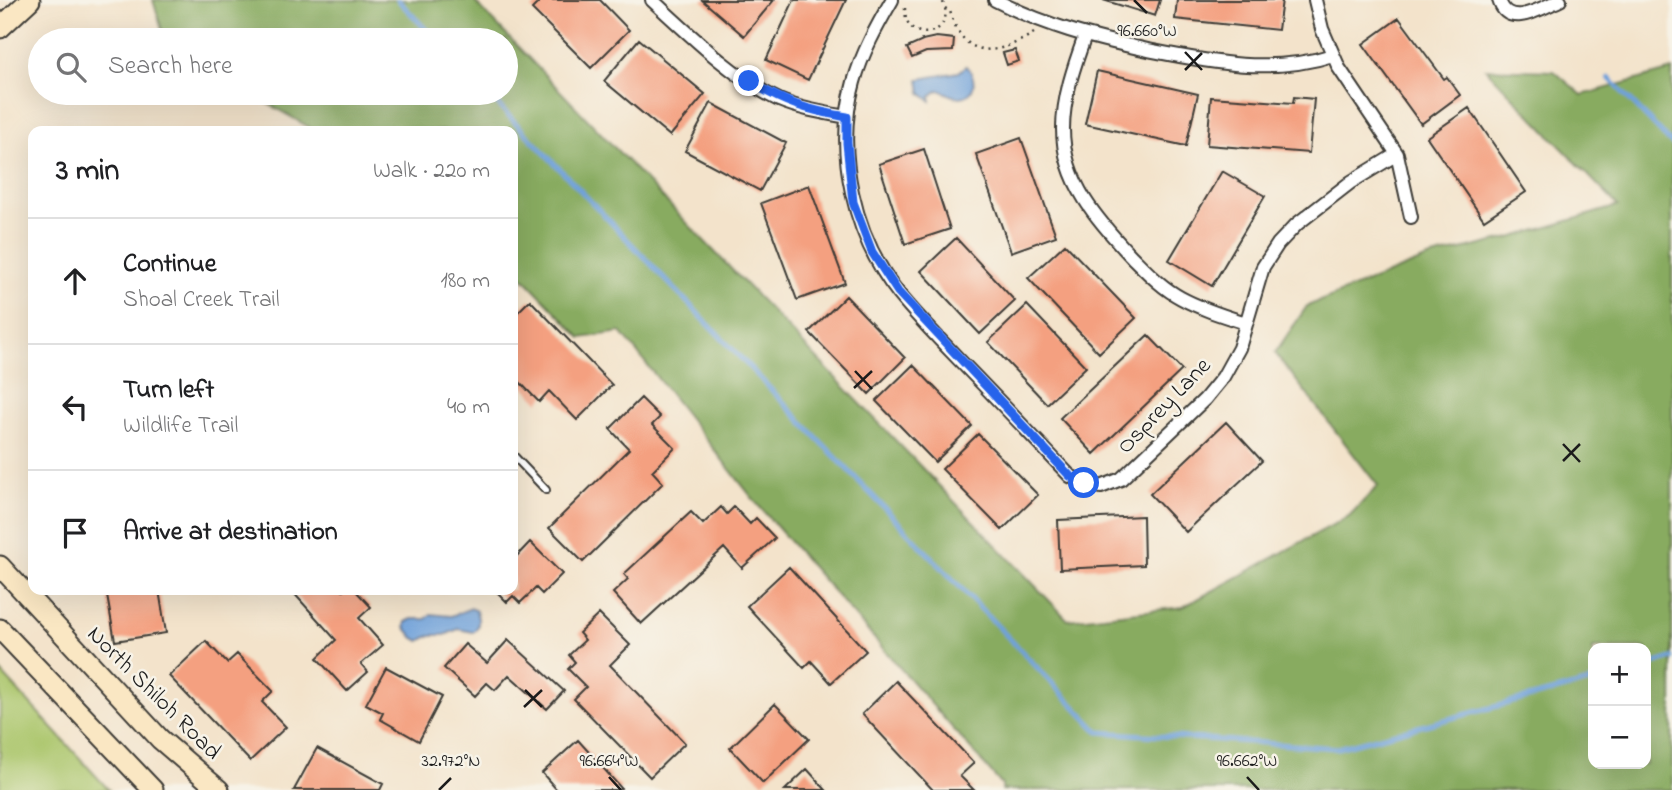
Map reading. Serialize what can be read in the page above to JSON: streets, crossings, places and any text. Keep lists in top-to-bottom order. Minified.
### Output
{"streets":{"main road":["North Shiloh Road"],"street":["Osprey Lane"]},"page":{"search":"Search here","heading":["3 min","Walk · 220 m"],"list":[["Continue","Shoal Creek Trail","180 m"],["Turn left","Wildlife Trail","40 m"],"Arrive at destination"],"map_buttons":["+","−"]},"coordinates":["96.660°W","96.664°W","96.662°W","32.972°N"]}
